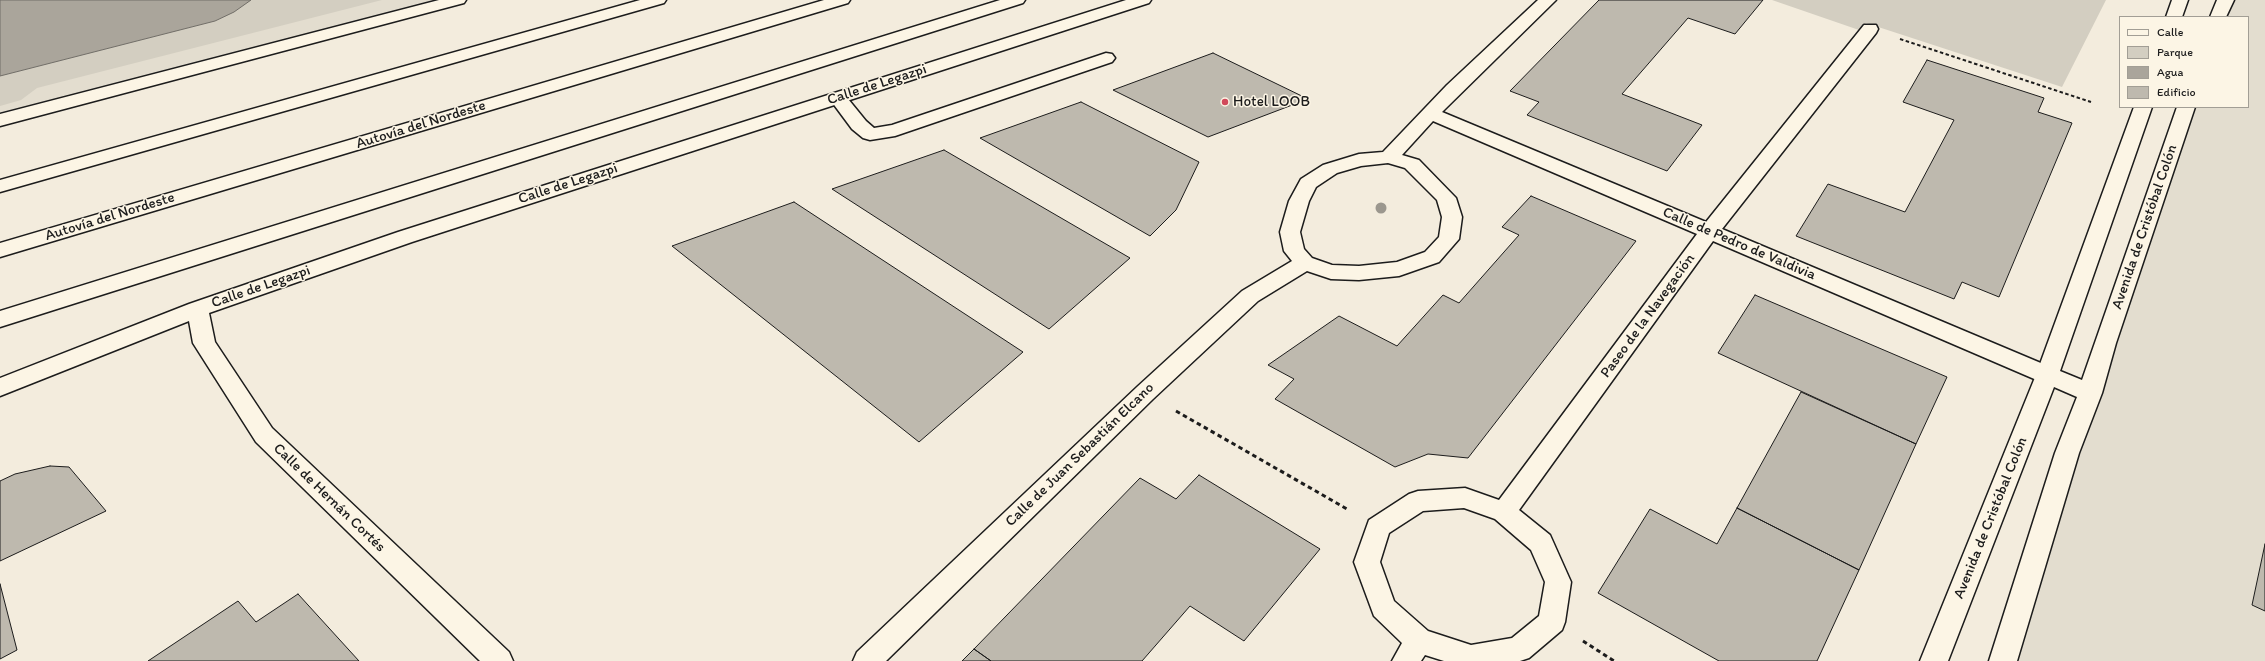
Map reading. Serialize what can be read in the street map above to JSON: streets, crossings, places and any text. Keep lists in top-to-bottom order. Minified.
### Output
{"streets":{"main road":["Calle de Legazpi","Autovía del Nordeste","Avenida de Cristóbal Colón","Calle de Pedro de Valdivia","Paseo de la Navegación","Calle de Juan Sebastián Elcano","Calle de Hernán Cortés"]},"crossings":[["Calle de Legazpi","Calle de Hernán Cortés"],["Avenida de Cristóbal Colón","Calle de Pedro de Valdivia"],["Calle de Pedro de Valdivia","Paseo de la Navegación"]],"places":["Hotel LOOB"],"legend":["Calle","Parque","Agua","Edificio"]}
